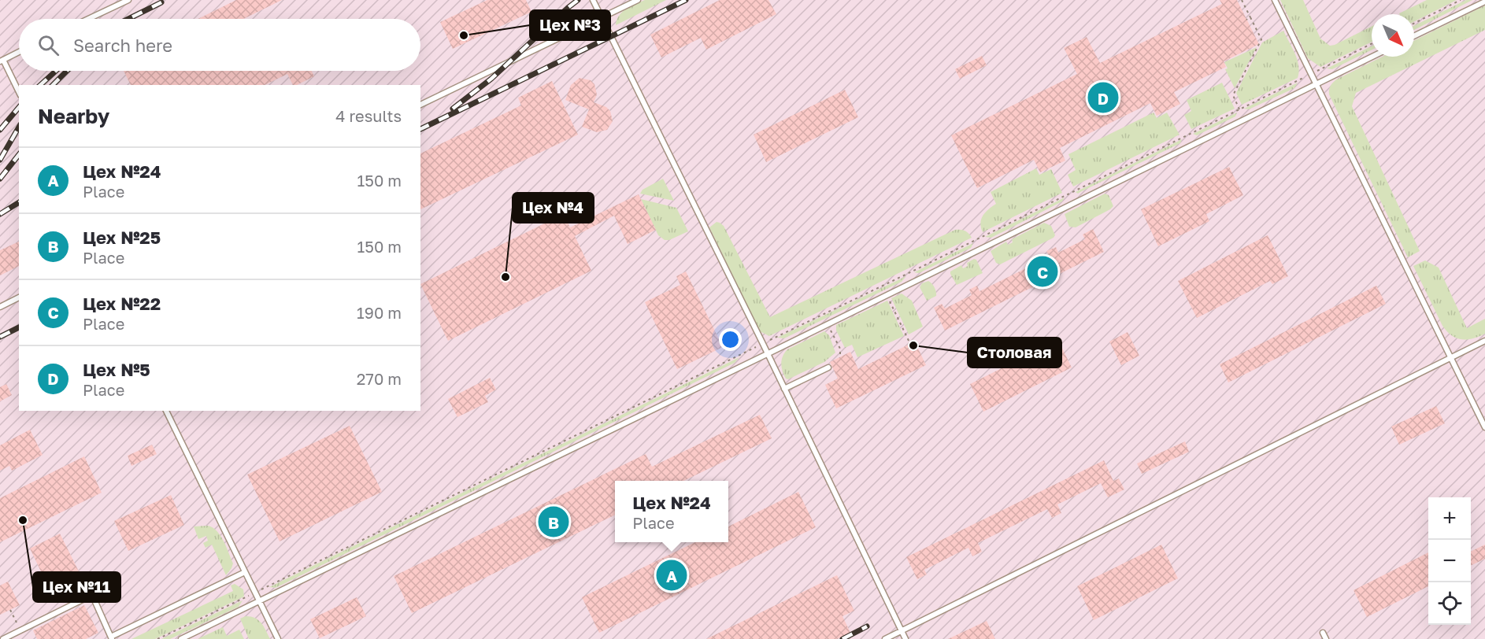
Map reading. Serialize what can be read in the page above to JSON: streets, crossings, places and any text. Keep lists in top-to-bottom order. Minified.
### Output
{"places":["Цех №3","Цех №4","Столовая","Цех №11"],"north":"bottom right","page":{"search":"Search here","pins":["D","C","B","A"],"heading":["Nearby","4 results"],"list":[{"mark":"A","name":"Цех №24","note":"Place","value":"150 m"},{"mark":"B","name":"Цех №25","note":"Place","value":"150 m"},{"mark":"C","name":"Цех №22","note":"Place","value":"190 m"},{"mark":"D","name":"Цех №5","note":"Place","value":"270 m"}],"popup":["Цех №24","Place"],"map_buttons":["+","−"]}}
